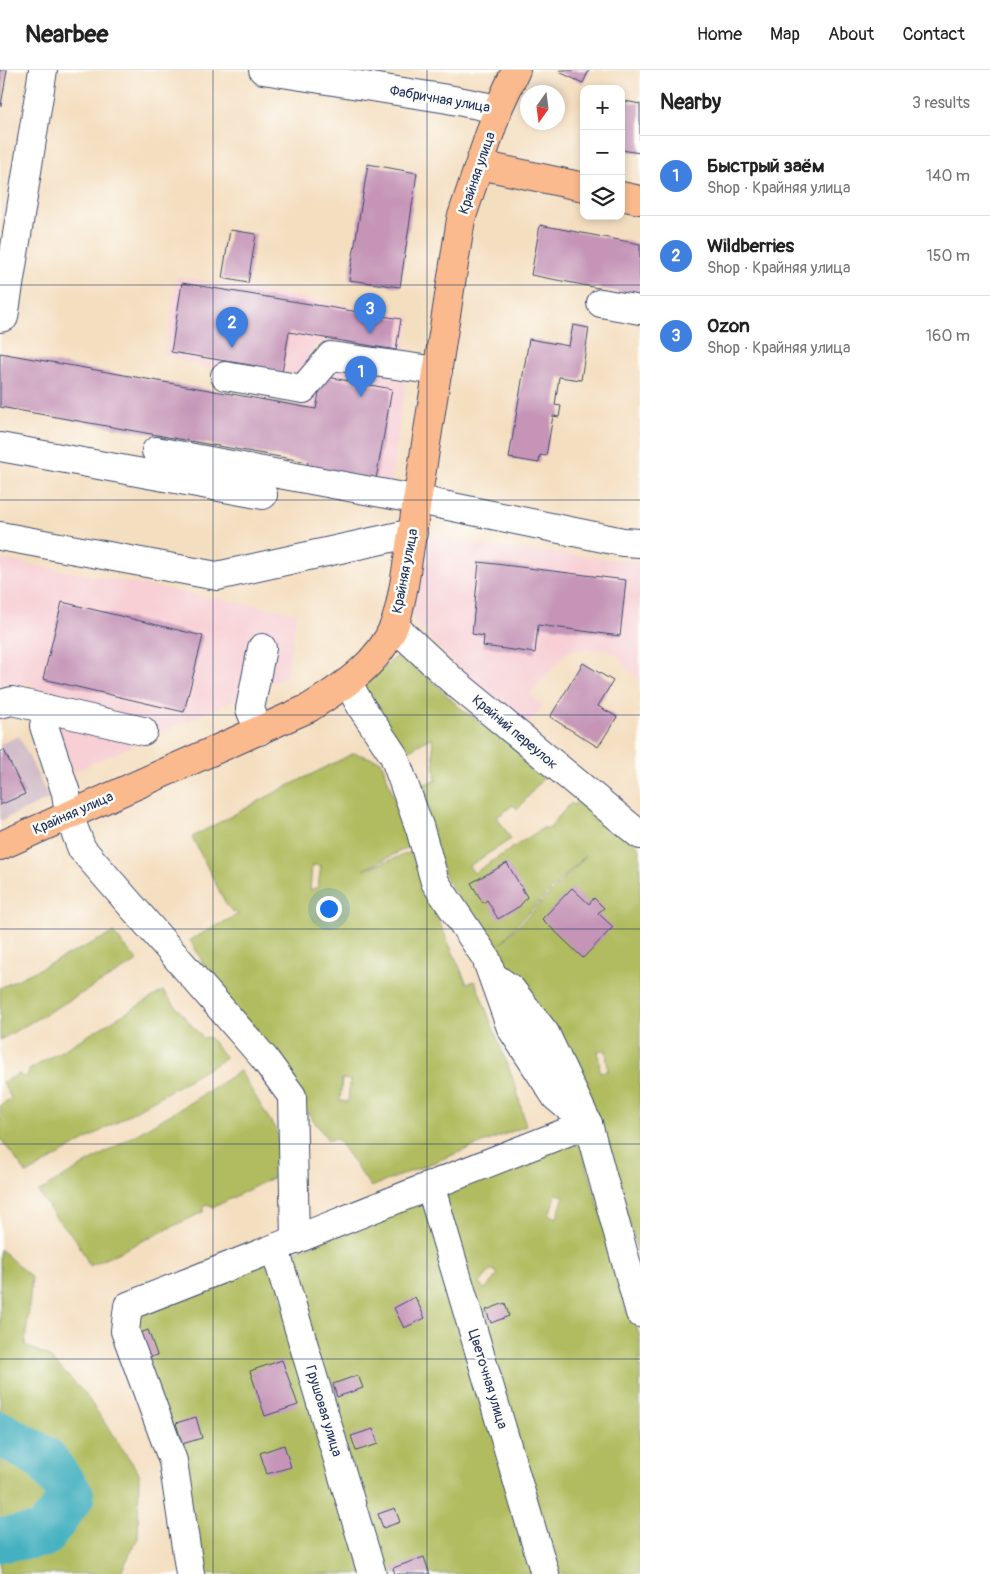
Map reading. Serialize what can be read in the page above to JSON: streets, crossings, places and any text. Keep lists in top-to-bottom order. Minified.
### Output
{"streets":{"main road":["Крайняя улица"],"street":["Фабричная улица","Крайний переулок","Цветочная улица","Грушовая улица"]},"crossings":[["Фабричная улица","Крайняя улица"],["Крайняя улица","Крайний переулок"],["Крайняя улица","Грушовая улица"]],"north":"bottom","page":{"header":"Nearbee","nav":["Home","Map","About","Contact"],"heading":["Nearby","3 results"],"map_buttons":["+","−"],"list":[{"mark":"1","name":"Быстрый заём","note":"Shop · Крайняя улица","value":"140 m"},{"mark":"2","name":"Wildberries","note":"Shop · Крайняя улица","value":"150 m"},{"mark":"3","name":"Ozon","note":"Shop · Крайняя улица","value":"160 m"}],"pins":["3","2","1"]}}
